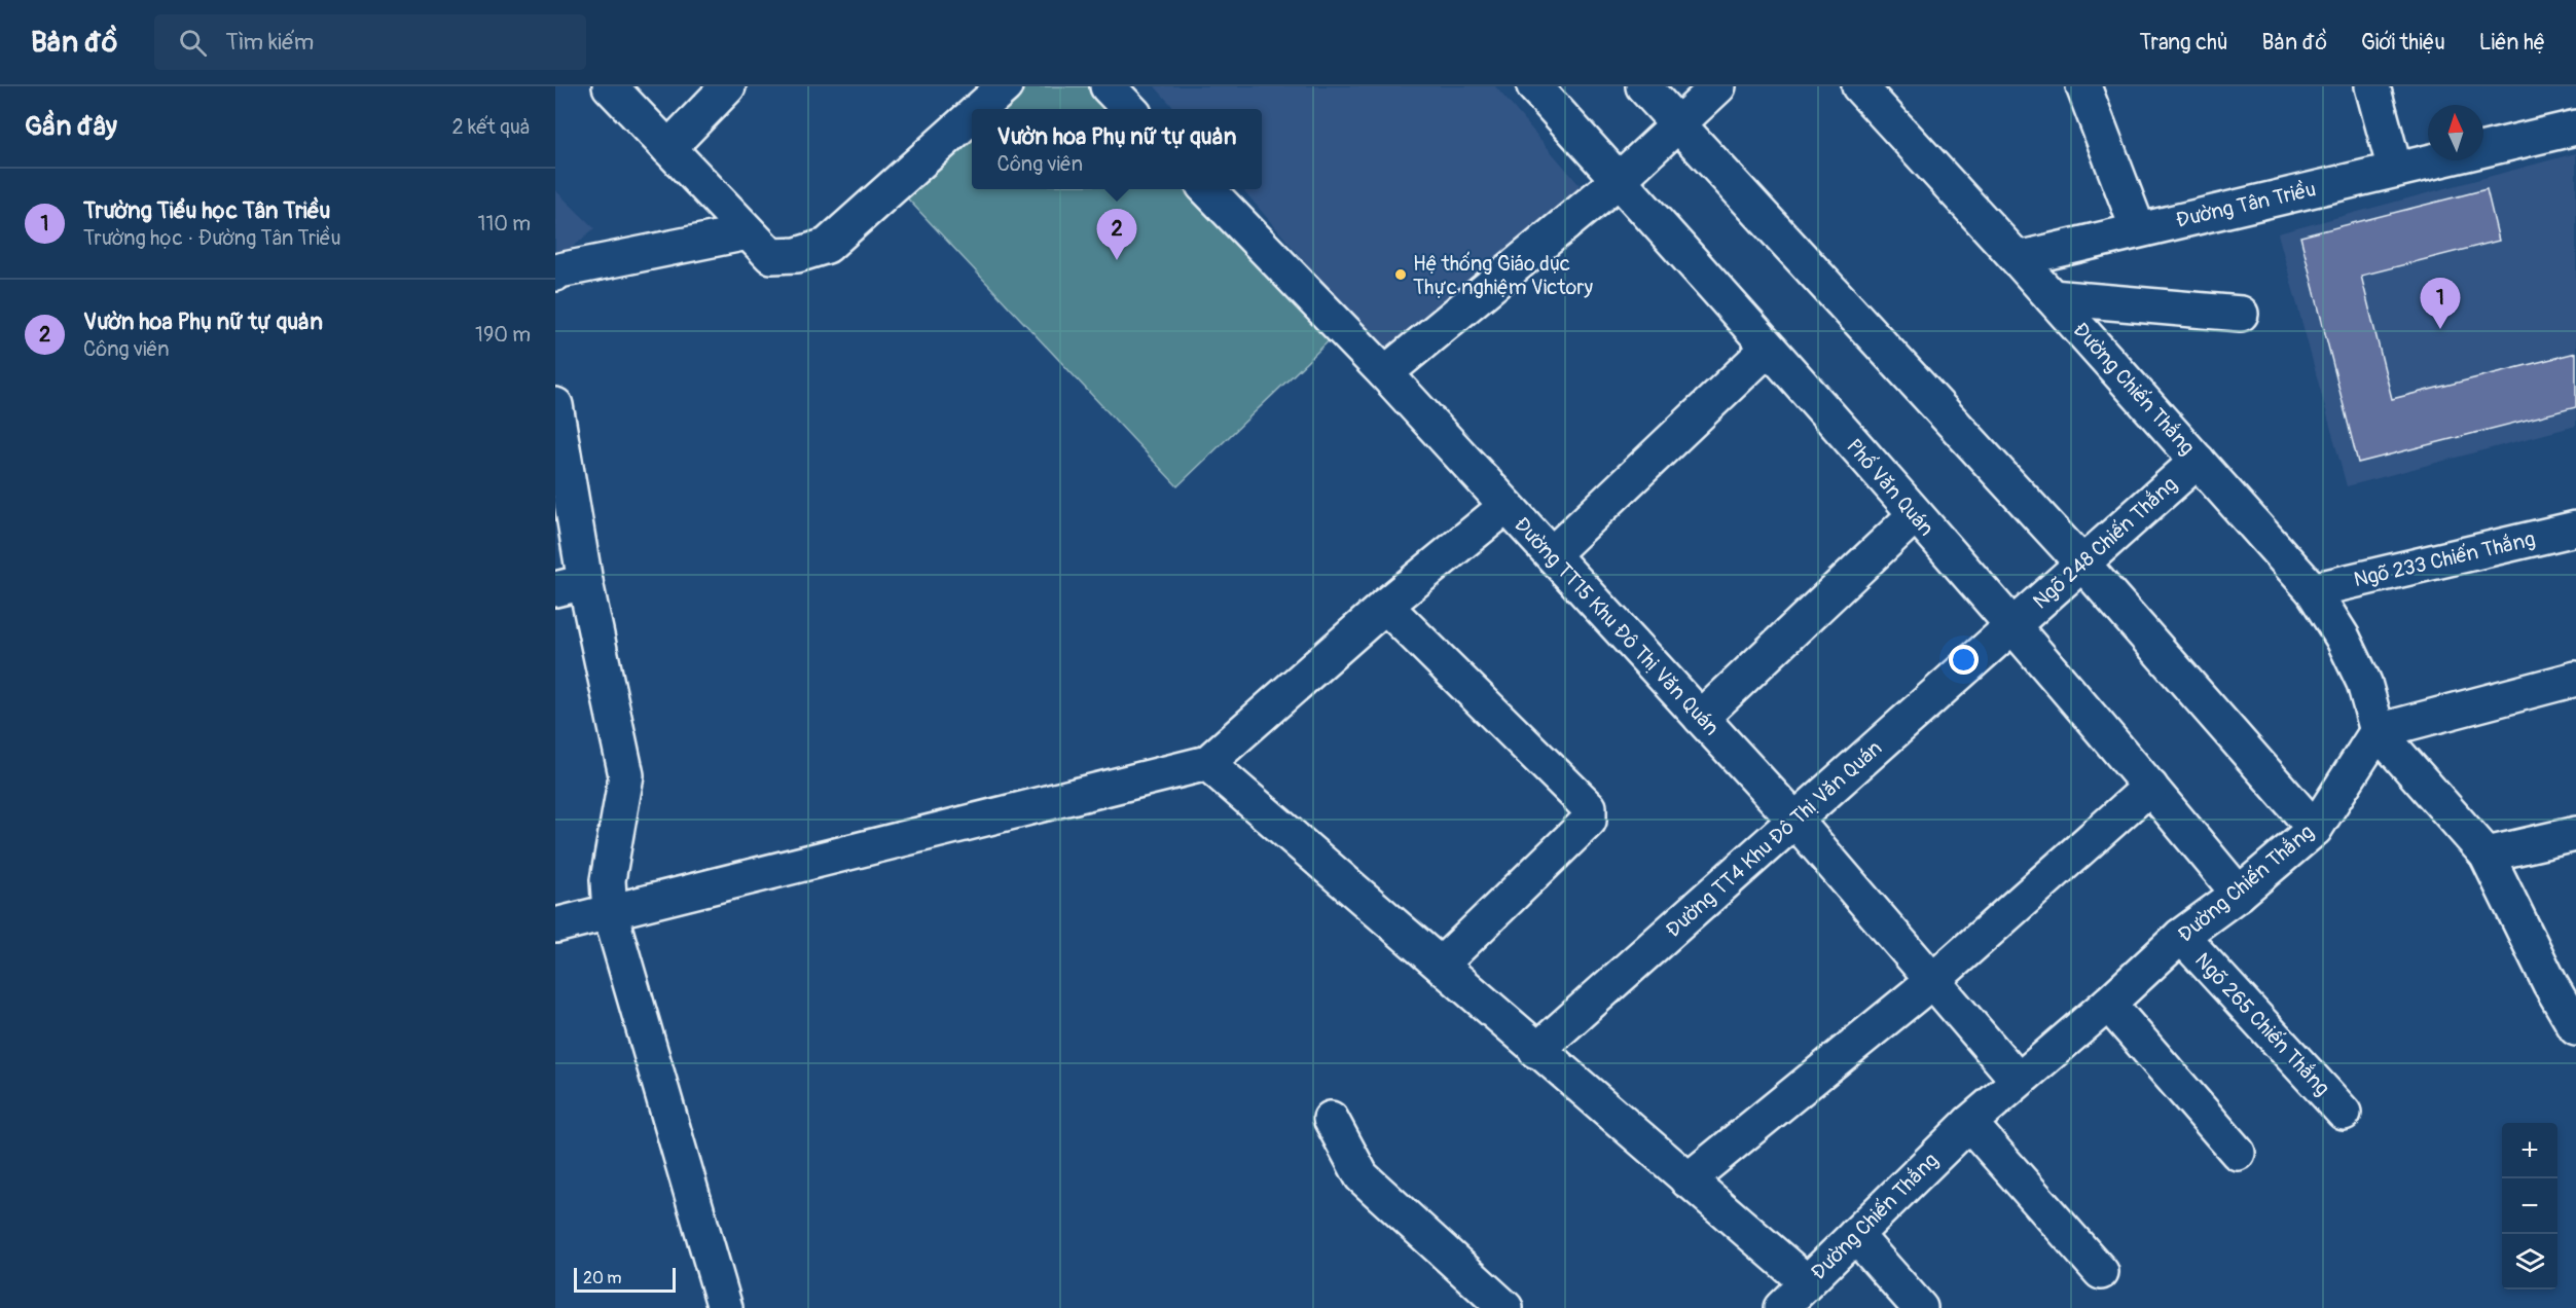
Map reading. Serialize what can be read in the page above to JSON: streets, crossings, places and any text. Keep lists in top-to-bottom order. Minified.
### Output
{"streets":{"street":["Đường Tân Triều","Đường Chiến Thắng","Phố Văn Quán","Ngõ 248 Chiến Thắng","Ngõ 233 Chiến Thắng","Đường TT15 Khu Đô Thị Văn Quán","Đường TT4 Khu Đô Thị Văn Quán","Ngõ 265 Chiến Thắng"]},"crossings":[["Đường Tân Triều","Đường Chiến Thắng"],["Đường Chiến Thắng","Phố Văn Quán"],["Đường Chiến Thắng","Ngõ 248 Chiến Thắng"],["Đường Chiến Thắng","Ngõ 233 Chiến Thắng"],["Đường Chiến Thắng","Đường TT15 Khu Đô Thị Văn Quán"],["Đường Chiến Thắng","Ngõ 265 Chiến Thắng"],["Phố Văn Quán","Ngõ 248 Chiến Thắng"],["Phố Văn Quán","Đường TT4 Khu Đô Thị Văn Quán"],["Ngõ 248 Chiến Thắng","Đường TT4 Khu Đô Thị Văn Quán"],["Đường TT15 Khu Đô Thị Văn Quán","Đường TT4 Khu Đô Thị Văn Quán"]],"places":["Hệ thống Giáo dục Thực nghiệm Victory"],"scale_bar":"20 m","north":"top","page":{"header":"Bản đồ","search":"Tìm kiếm","nav":["Trang chủ","Bản đồ","Giới thiệu","Liên hệ"],"heading":["Gần đây","2 kết quả"],"popup":["Vườn hoa Phụ nữ tự quản","Công viên"],"list":[{"mark":"1","name":"Trường Tiểu học Tân Triều","note":"Trường học · Đường Tân Triều","value":"110 m"},{"mark":"2","name":"Vườn hoa Phụ nữ tự quản","note":"Công viên","value":"190 m"}],"pins":["2","1"],"map_buttons":["+","−"],"scale":"20 m"}}
